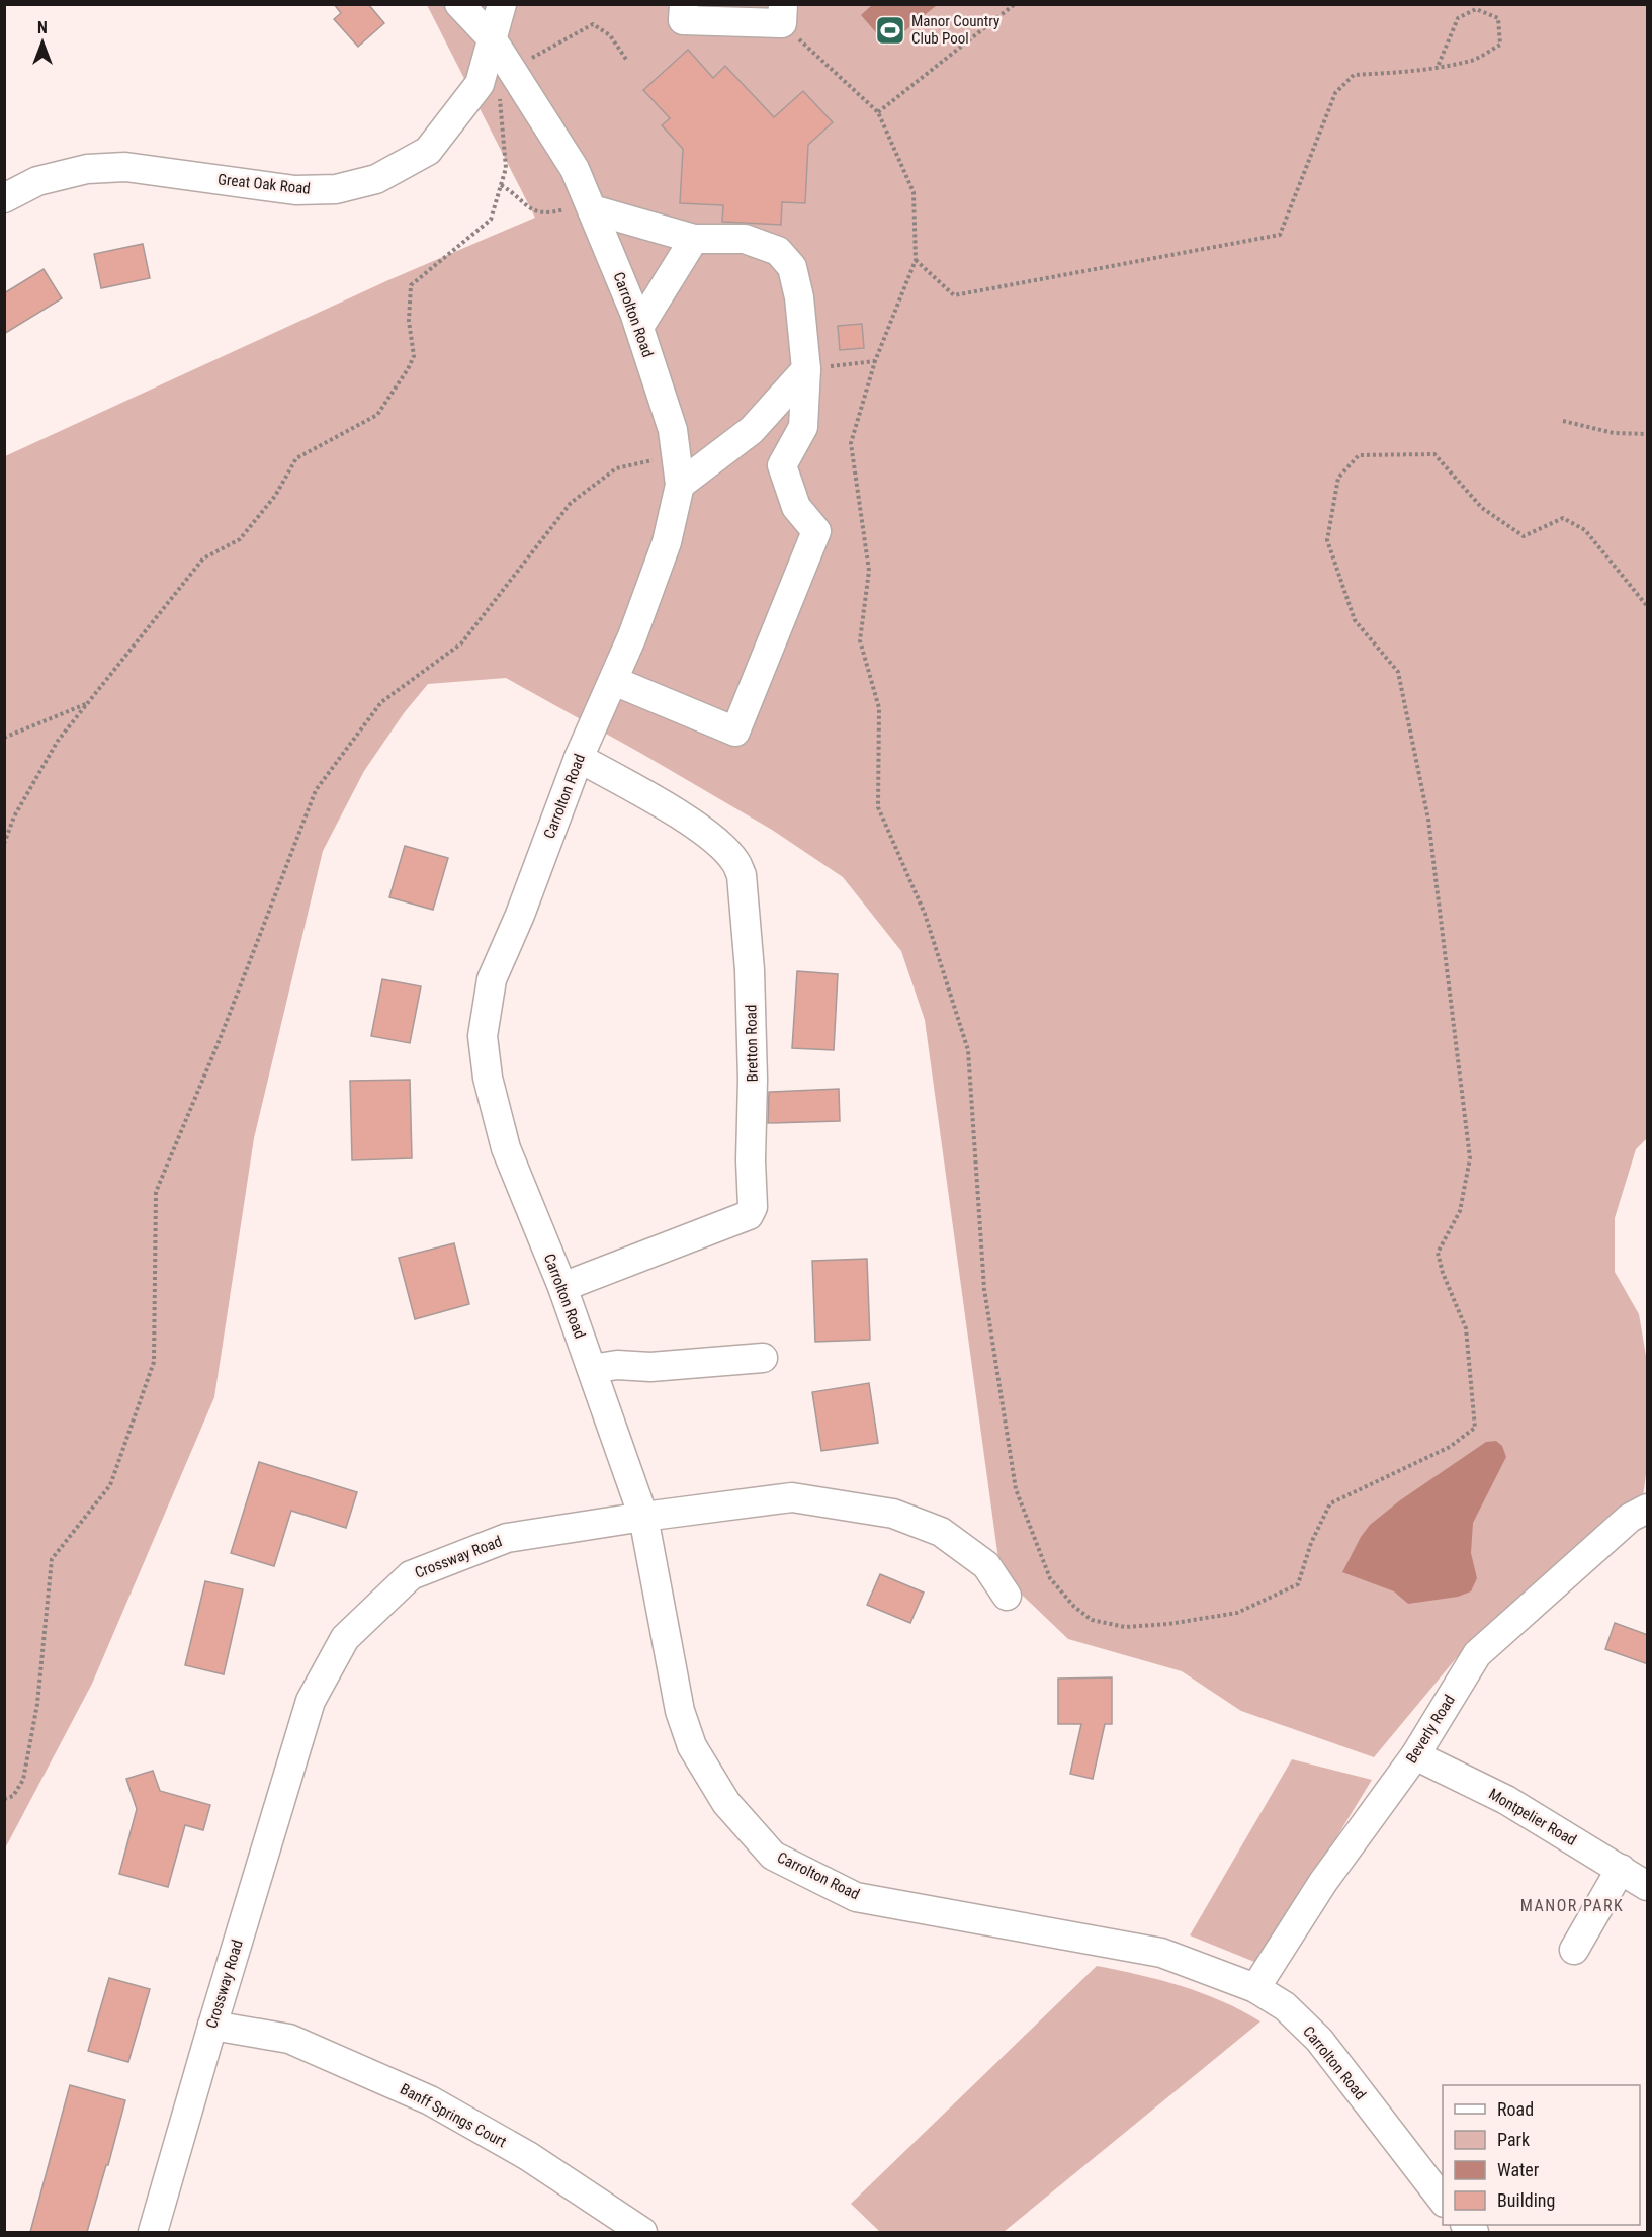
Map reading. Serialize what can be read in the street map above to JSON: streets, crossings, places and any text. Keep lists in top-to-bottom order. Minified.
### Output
{"streets":{"street":["Great Oak Road","Carrolton Road","Bretton Road","Crossway Road","Beverly Road","Montpelier Road","Banff Springs Court"]},"crossings":[["Great Oak Road","Carrolton Road"],["Carrolton Road","Bretton Road"],["Carrolton Road","Crossway Road"],["Carrolton Road","Beverly Road"],["Crossway Road","Banff Springs Court"],["Beverly Road","Montpelier Road"]],"districts":["MANOR PARK"],"places":{"sports":["Manor Country Club Pool"]},"legend":["Road","Park","Water","Building"],"north":"top"}
